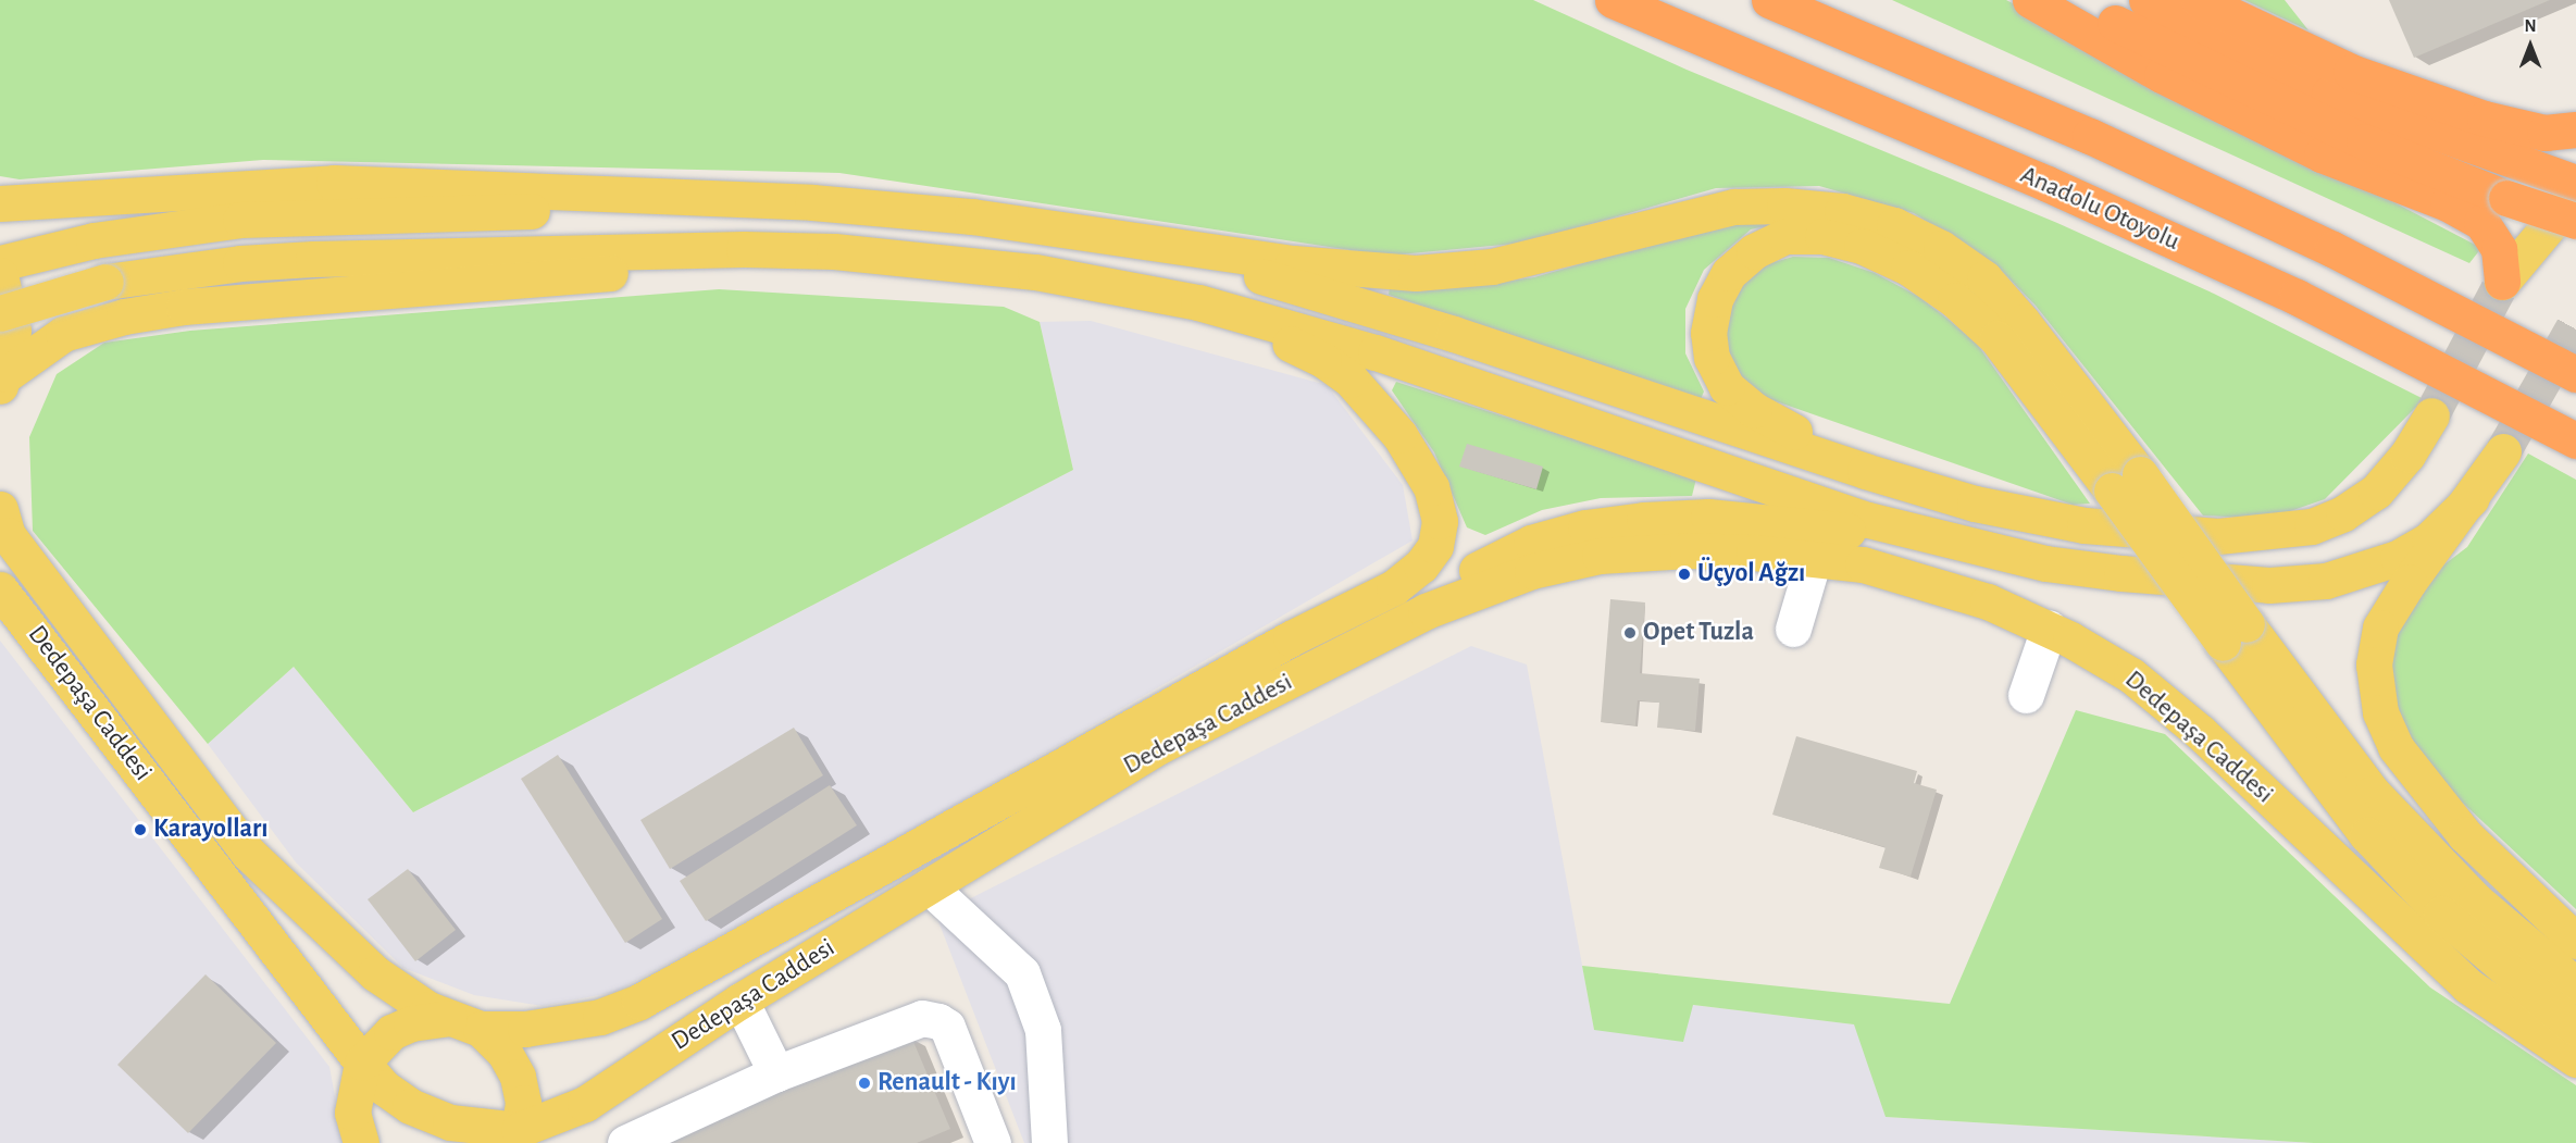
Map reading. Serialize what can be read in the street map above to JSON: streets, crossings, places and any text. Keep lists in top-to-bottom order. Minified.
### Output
{"streets":{"highway":["Anadolu Otoyolu"],"main road":["Dedepaşa Caddesi"]},"places":["Üçyol Ağzı","Opet Tuzla","Karayolları","Renault - Kıyı"],"north":"top"}
